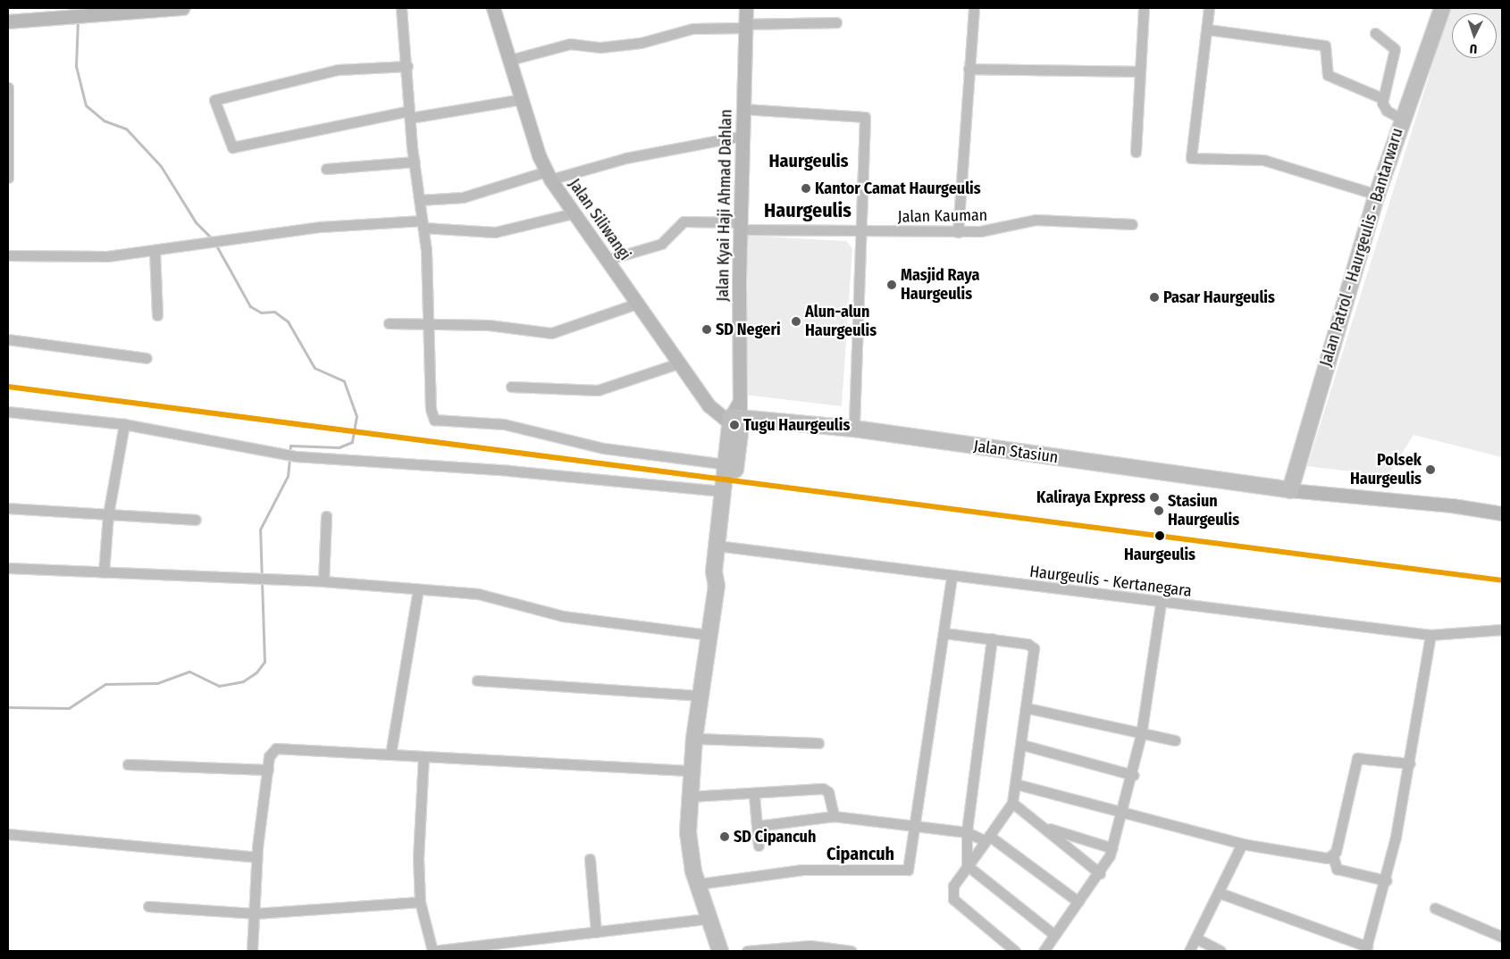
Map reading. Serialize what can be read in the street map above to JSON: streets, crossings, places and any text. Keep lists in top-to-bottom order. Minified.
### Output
{"streets":{"main road":["Jalan Patrol - Haurgeulis - Bantarwaru","Jalan Stasiun"],"street":["Jalan Kyai Haji Ahmad Dahlan","Jalan Kauman","Jalan Siliwangi","Haurgeulis - Kertanegara"]},"crossings":[["Jalan Kyai Haji Ahmad Dahlan","Jalan Kauman"],["Jalan Kyai Haji Ahmad Dahlan","Jalan Siliwangi"],["Jalan Kyai Haji Ahmad Dahlan","Jalan Stasiun"],["Jalan Kauman","Jalan Siliwangi"],["Jalan Siliwangi","Jalan Stasiun"],["Jalan Patrol - Haurgeulis - Bantarwaru","Jalan Stasiun"]],"districts":["Haurgeulis","Haurgeulis","Cipancuh"],"places":["Kantor Camat Haurgeulis","Masjid Raya Haurgeulis","Pasar Haurgeulis","Alun-alun Haurgeulis","SD Negeri","Tugu Haurgeulis","Polsek Haurgeulis","Kaliraya Express","Stasiun Haurgeulis","Haurgeulis","SD Cipancuh"],"north":"bottom"}
